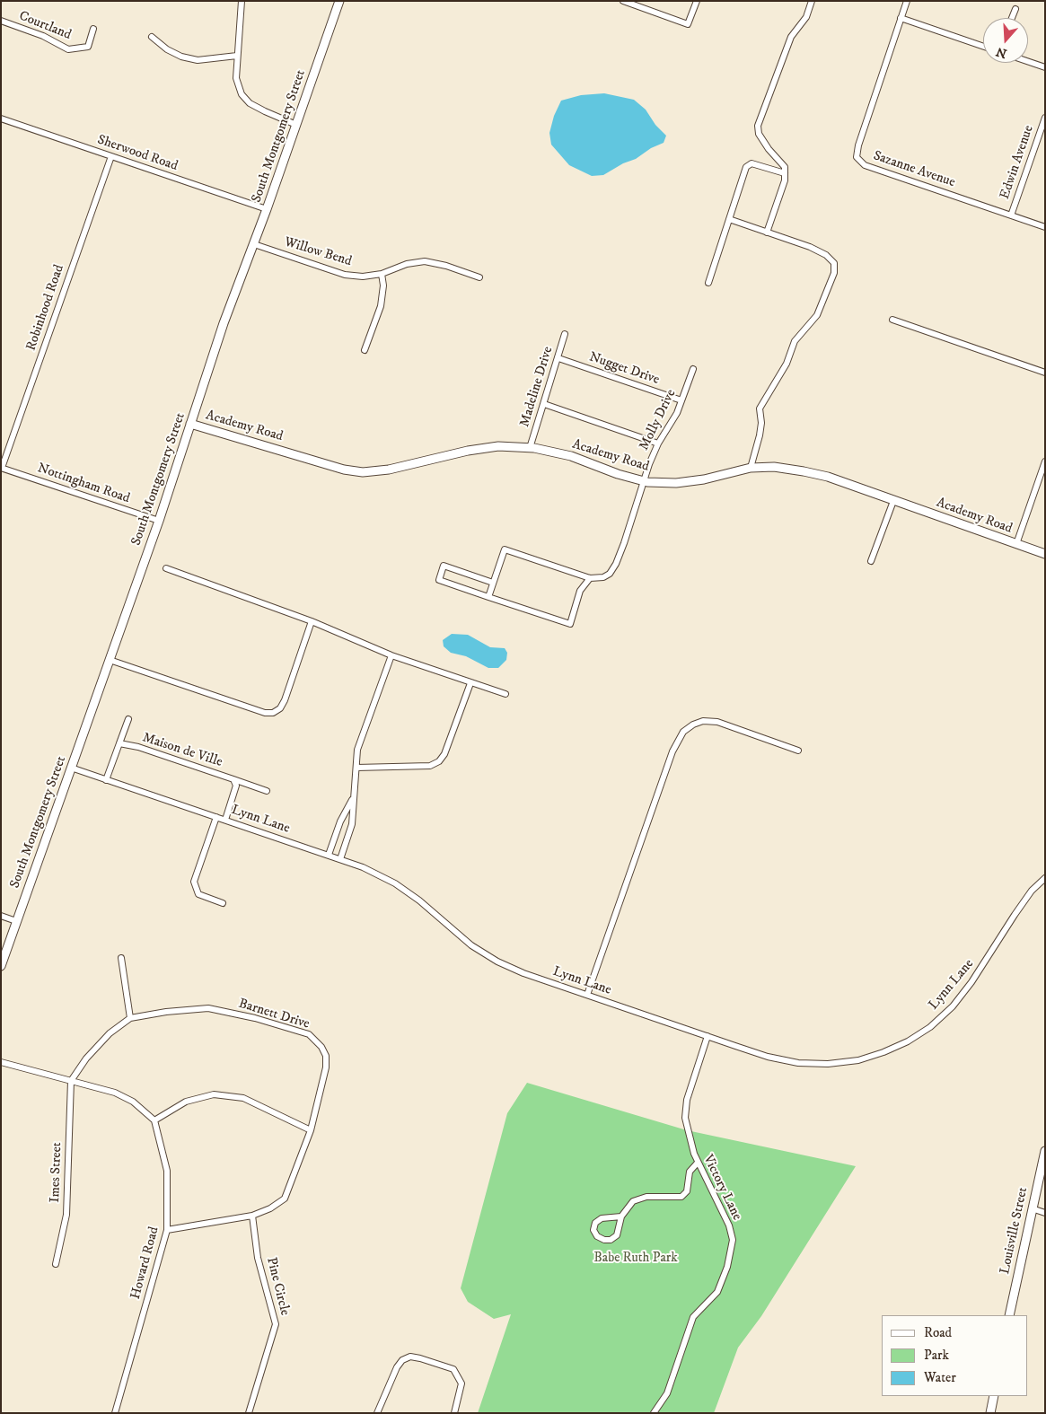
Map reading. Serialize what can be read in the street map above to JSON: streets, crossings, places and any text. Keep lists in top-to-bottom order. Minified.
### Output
{"streets":{"street":["Courtland","South Montgomery Street","Sherwood Road","Edwin Avenue","Sazanne Avenue","Willow Bend","Robinhood Road","Nugget Drive","Madeline Drive","Molly Drive","Academy Road","Nottingham Road","Maison de Ville","Lynn Lane","Barnett Drive","Imes Street","Victory Lane","Louisville Street","Howard Road","Pine Circle"]},"crossings":[["South Montgomery Street","Sherwood Road"],["South Montgomery Street","Willow Bend"],["South Montgomery Street","Academy Road"],["South Montgomery Street","Nottingham Road"],["South Montgomery Street","Lynn Lane"],["Sherwood Road","Robinhood Road"],["Edwin Avenue","Sazanne Avenue"],["Robinhood Road","Nottingham Road"],["Nugget Drive","Madeline Drive"],["Nugget Drive","Molly Drive"],["Madeline Drive","Academy Road"],["Molly Drive","Academy Road"],["Maison de Ville","Lynn Lane"],["Lynn Lane","Victory Lane"],["Barnett Drive","Imes Street"],["Barnett Drive","Howard Road"],["Barnett Drive","Pine Circle"]],"parks":["Babe Ruth Park"],"legend":["Road","Park","Water"],"north":"bottom"}
